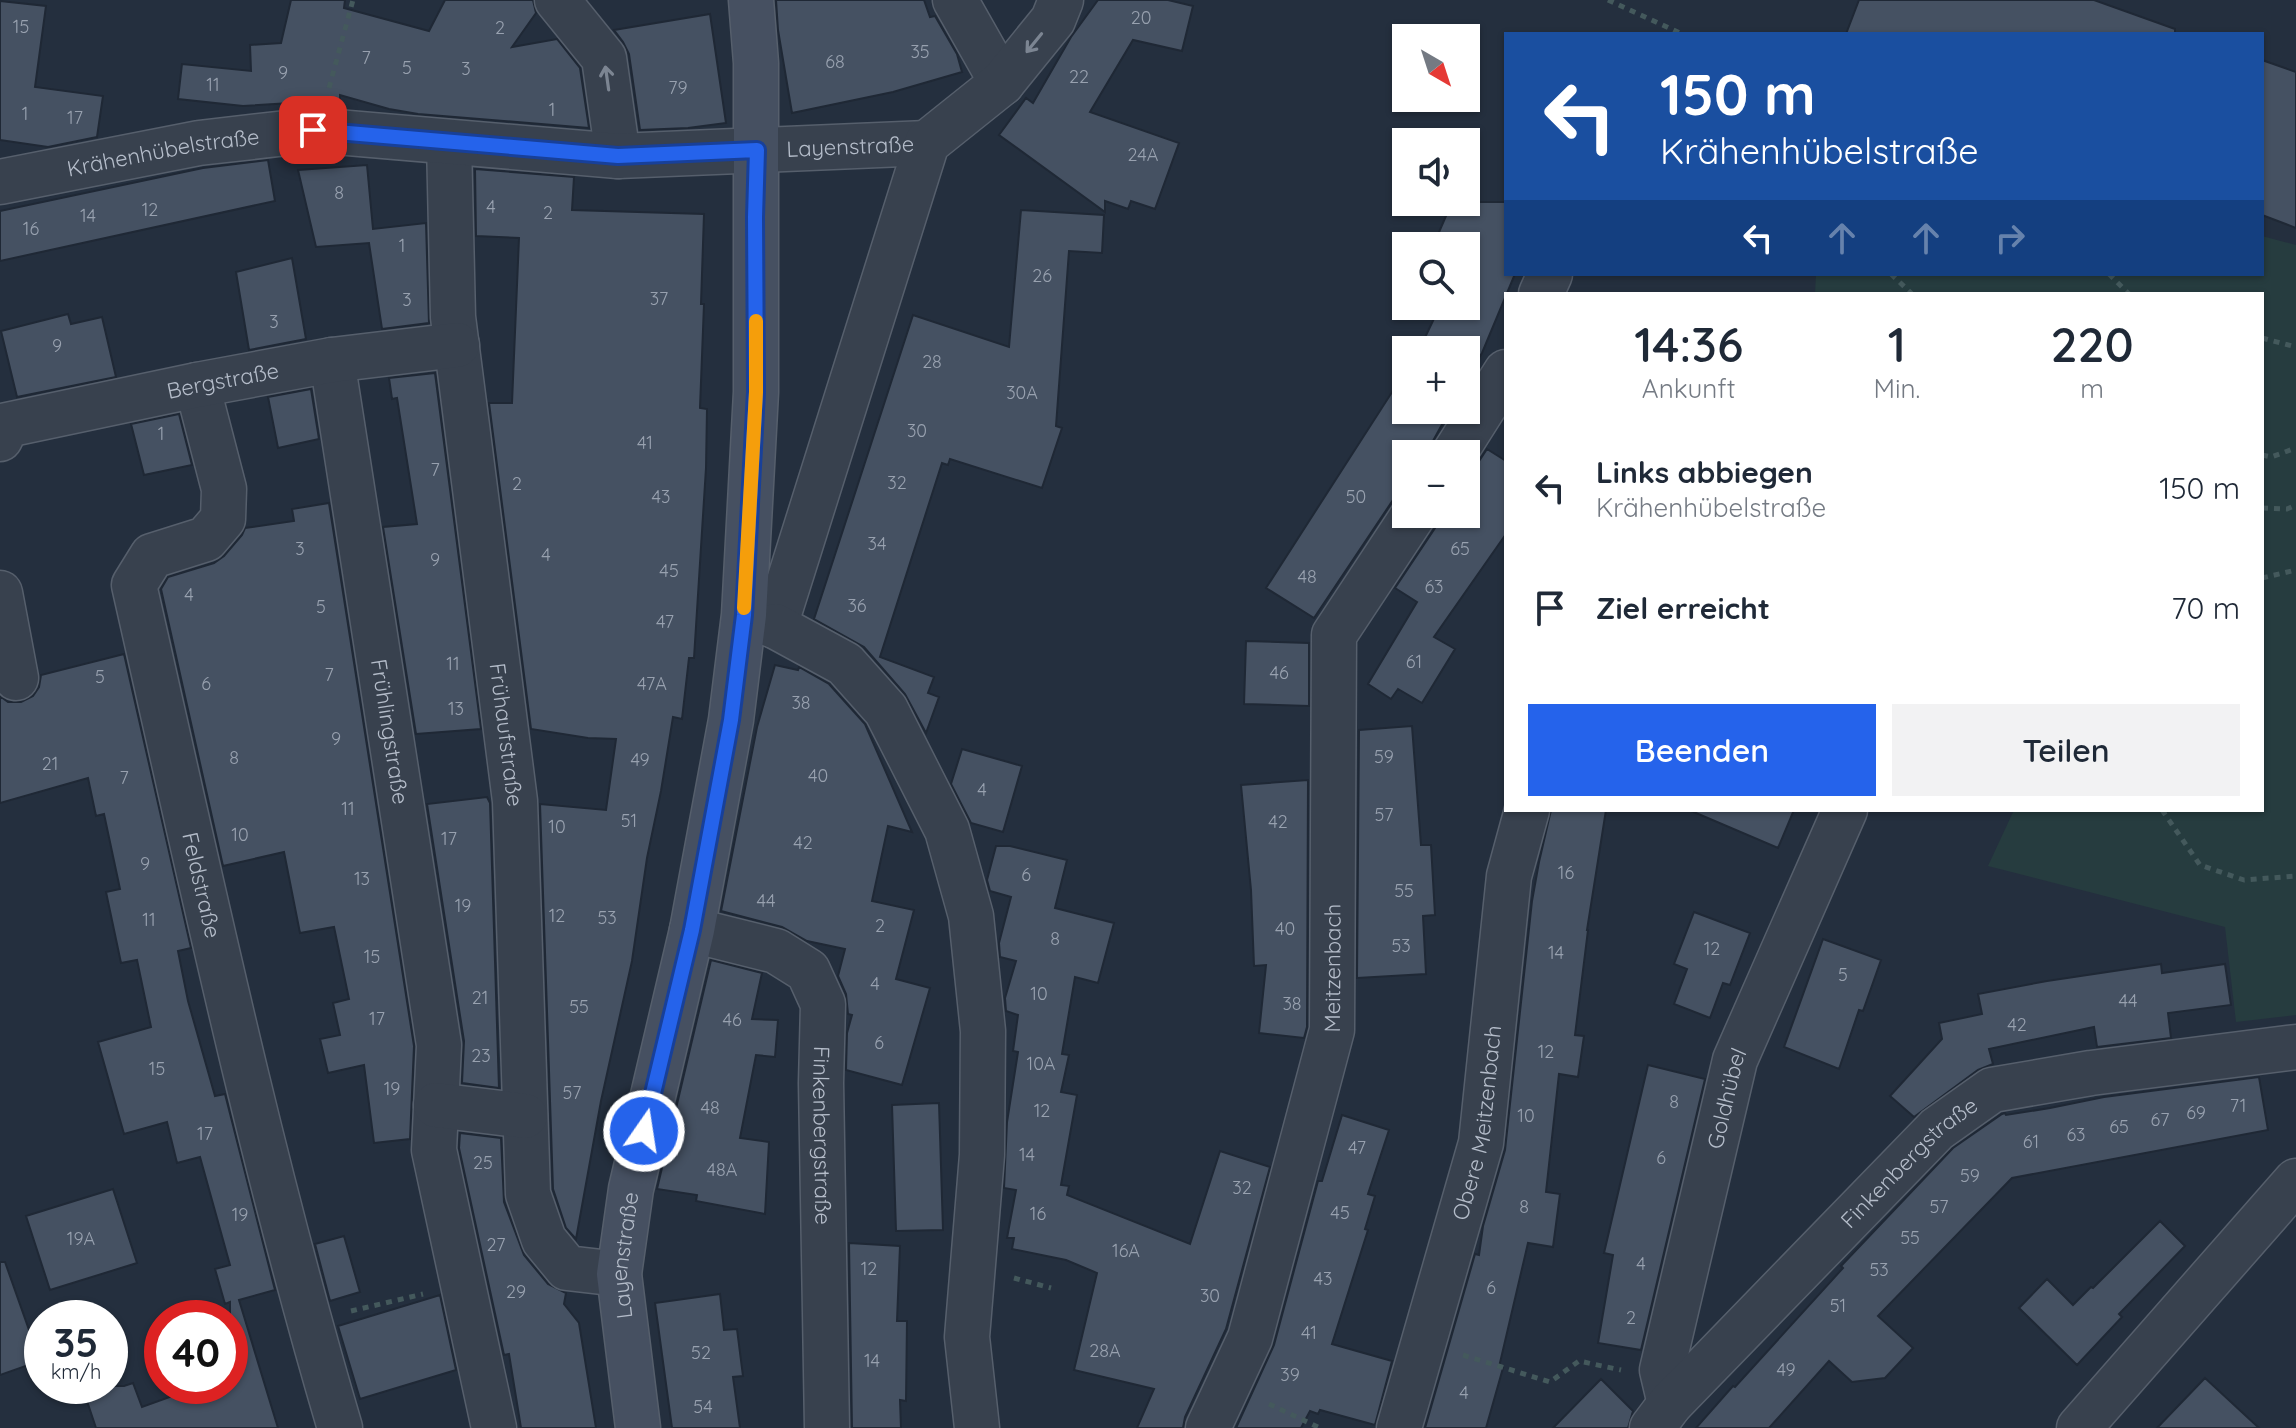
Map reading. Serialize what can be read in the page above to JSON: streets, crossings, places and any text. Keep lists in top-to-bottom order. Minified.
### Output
{"streets":{"street":["Layenstraße","Krähenhübelstraße","Bergstraße","Frühlingstraße","Frühaufstraße","Feldstraße","Meitzenbach","Goldhübel","Obere Meitzenbach","Finkenbergstraße"]},"crossings":[["Layenstraße","Krähenhübelstraße"],["Layenstraße","Frühaufstraße"],["Layenstraße","Finkenbergstraße"],["Krähenhübelstraße","Frühaufstraße"],["Bergstraße","Frühlingstraße"],["Bergstraße","Frühaufstraße"],["Bergstraße","Feldstraße"],["Goldhübel","Finkenbergstraße"]],"house_numbers":["20","15","2","35","7","68","5","3","9","22","11","79","1","1","17","24A","8","4","12","2","14","16","1","26","37","3","3","9","28","30A","30","1","41","7","32","2","43","50","34","3","65","4","9","45","48","63","4","36","5","47","61","11","46","7","5","6","47A","38","13","9","59","8","49","21","40","7","4","11","57","51","42","10","10","17","42","9","16","6","13","55","44","19","12","53","11","2","40","8","53","12","14","15","5","4","10","21","44","38","55","17","46","42","6","12","23","10A","15","19","57","8","71","48","12","69","10","67","65","17","63","61","47","14","6","25","48A","59","32","8","57","45","16","19","55","19A","27","16A","4","12","53","43","6","29","30","51","2","41","28A","52","14","49","39","4","54"],"north":"bottom right","page":{"map_buttons":["+","−"],"turn":["150 m","Krähenhübelstraße"],"eta":["14:36","Ankunft","1","Min.","220","m"],"list":[{"name":"Links abbiegen","note":"Krähenhübelstraße","value":"150 m"},{"name":"Ziel erreicht","value":"70 m"}],"buttons":["Beenden","Teilen"],"speed":"35 km/h","limit":"40"}}
